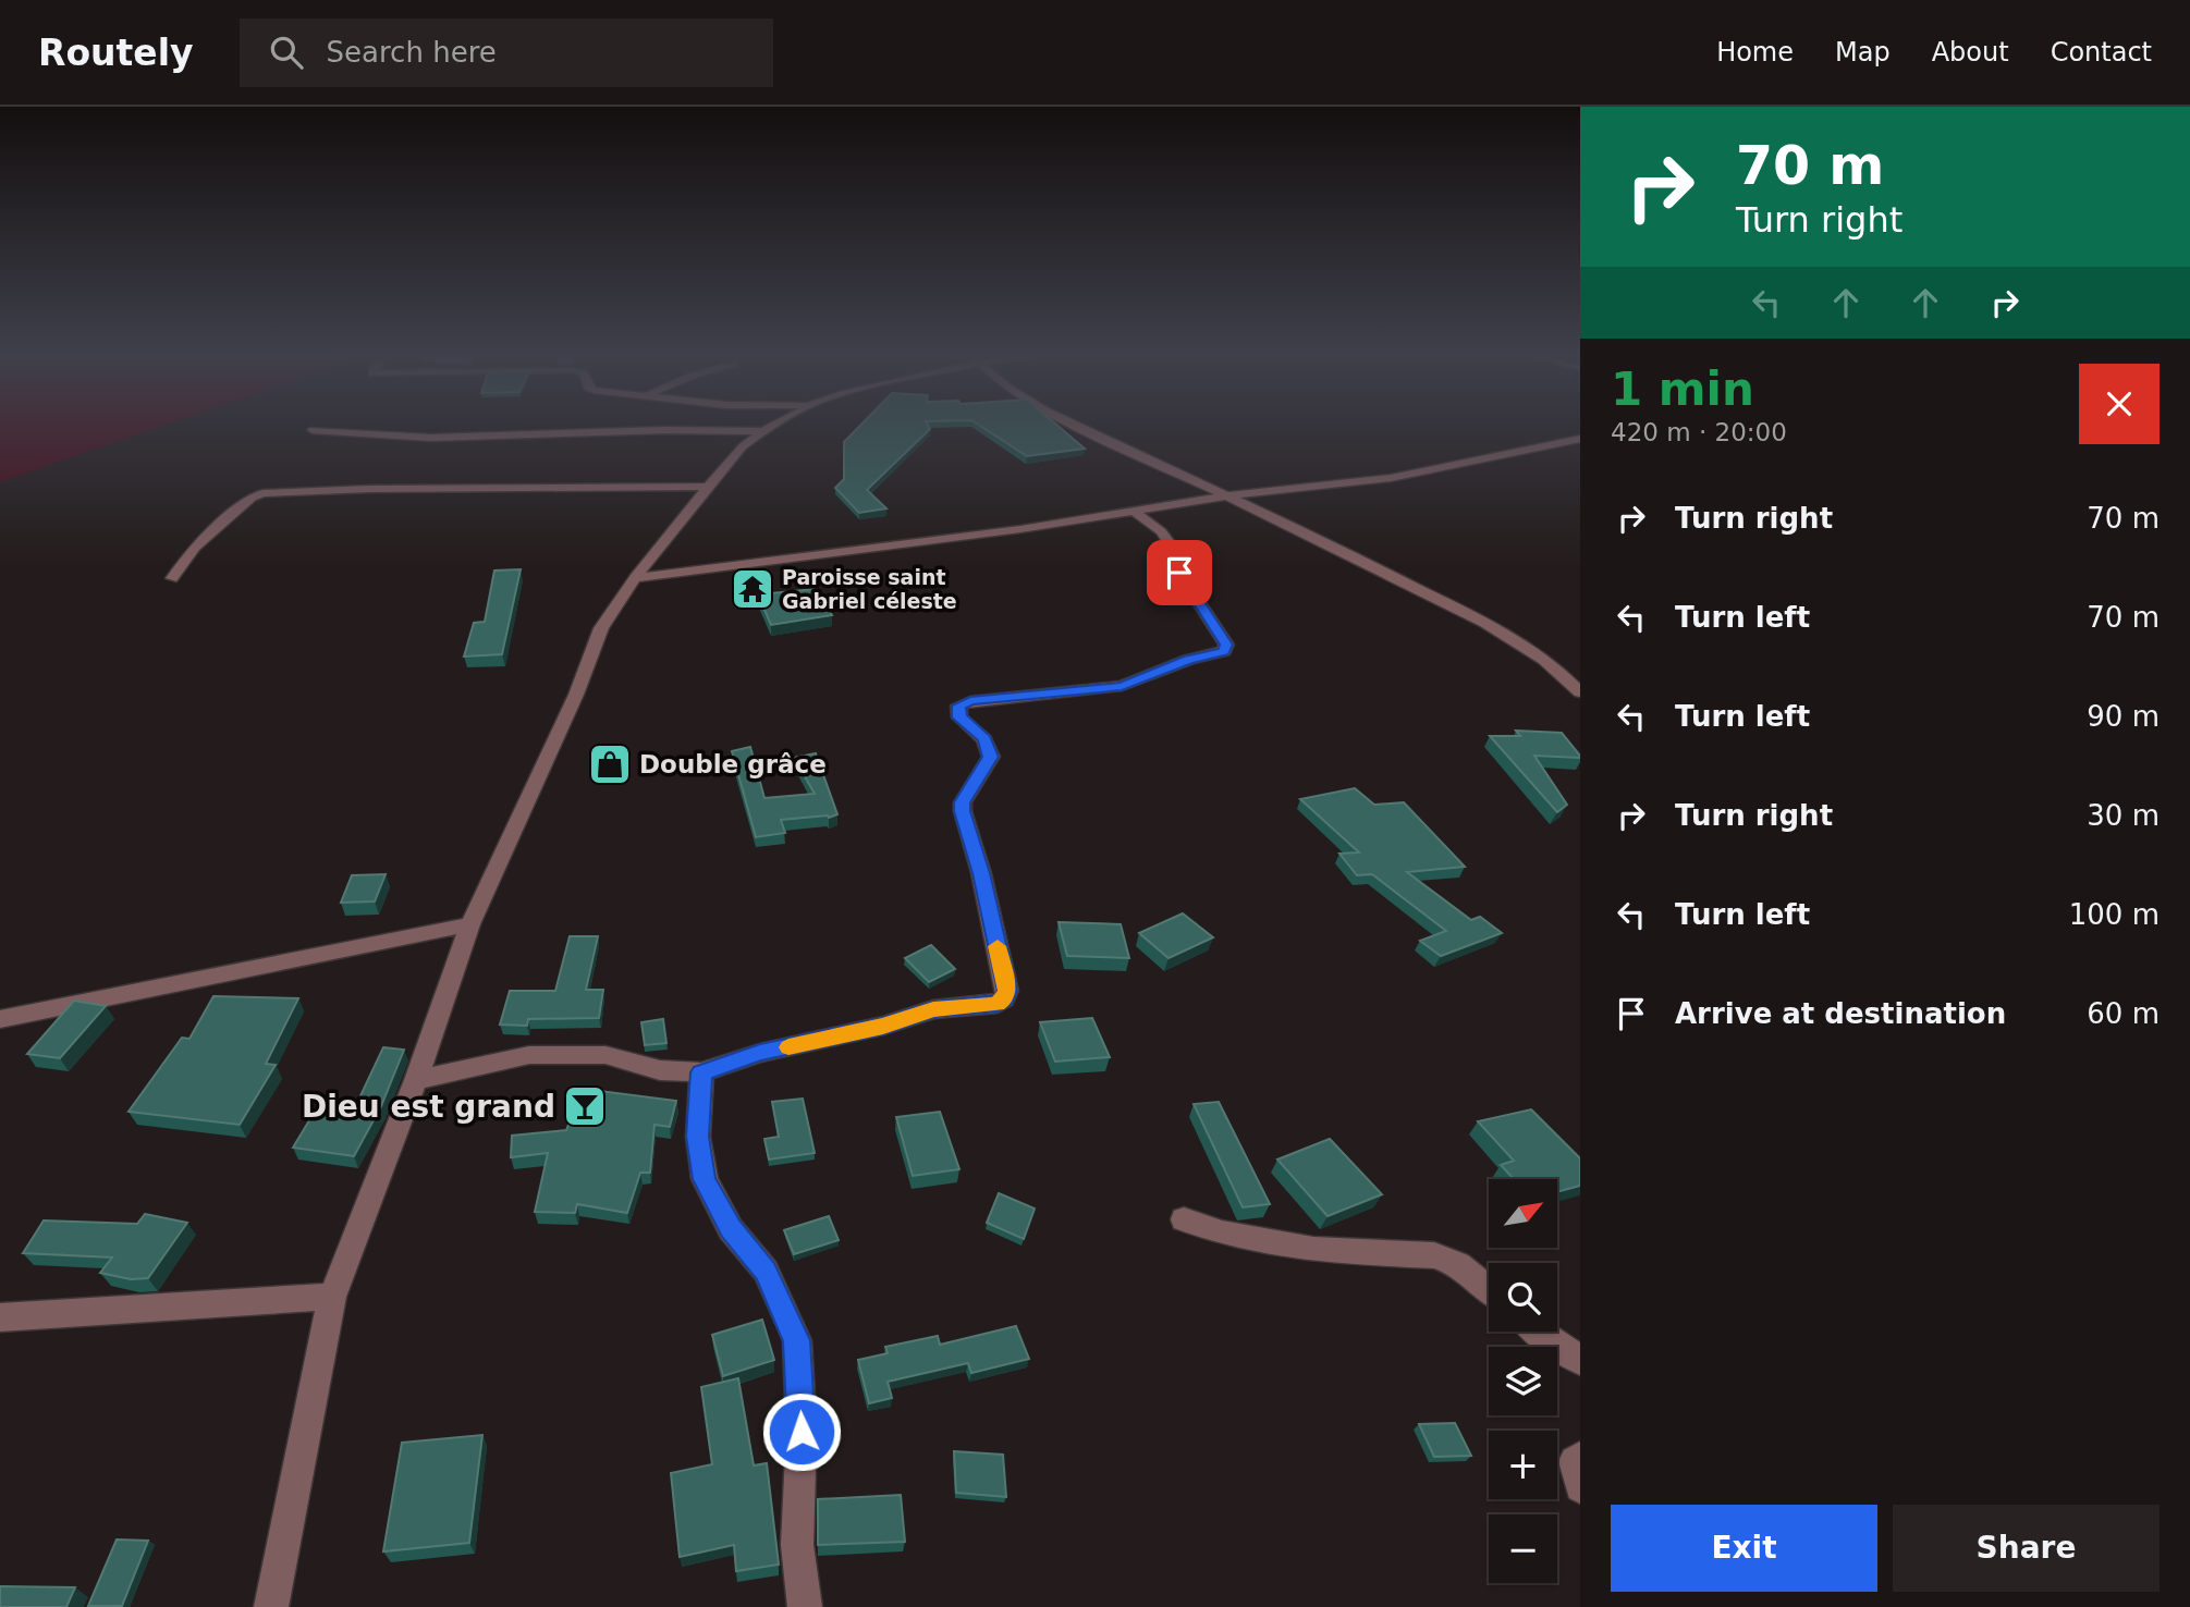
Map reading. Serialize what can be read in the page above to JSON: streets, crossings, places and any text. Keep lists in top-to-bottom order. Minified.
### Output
{"places":{"temple":["Paroisse saint Gabriel céleste"],"shop":["Double grâce"],"bar":["Dieu est grand"]},"north":"top right","page":{"header":"Routely","search":"Search here","nav":["Home","Map","About","Contact"],"turn":["70 m","Turn right"],"heading":["1 min","420 m · 20:00"],"list":[{"name":"Turn right","value":"70 m"},{"name":"Turn left","value":"70 m"},{"name":"Turn left","value":"90 m"},{"name":"Turn right","value":"30 m"},{"name":"Turn left","value":"100 m"},{"name":"Arrive at destination","value":"60 m"}],"map_buttons":["+","−"],"buttons":["Exit","Share"]}}
